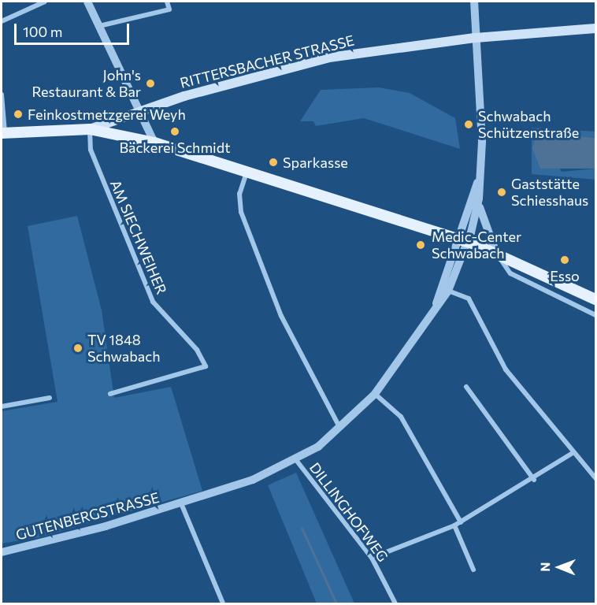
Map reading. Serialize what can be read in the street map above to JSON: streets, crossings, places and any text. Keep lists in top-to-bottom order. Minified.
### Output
{"streets":{"main road":["RITTERSBACHER STRASSE"],"street":["AM SIECHWEIHER","DILLINGHOFWEG","GUTENBERGSTRASSE"]},"crossings":[["RITTERSBACHER STRASSE","AM SIECHWEIHER"],["DILLINGHOFWEG","GUTENBERGSTRASSE"]],"places":["John's Restaurant & Bar","Feinkostmetzgerei Weyh","Schwabach Schützenstraße","Bäckerei Schmidt","Sparkasse","Gaststätte Schiesshaus","Medic-Center Schwabach","Esso","TV 1848 Schwabach"],"scale_bar":"100 m","north":"left"}
